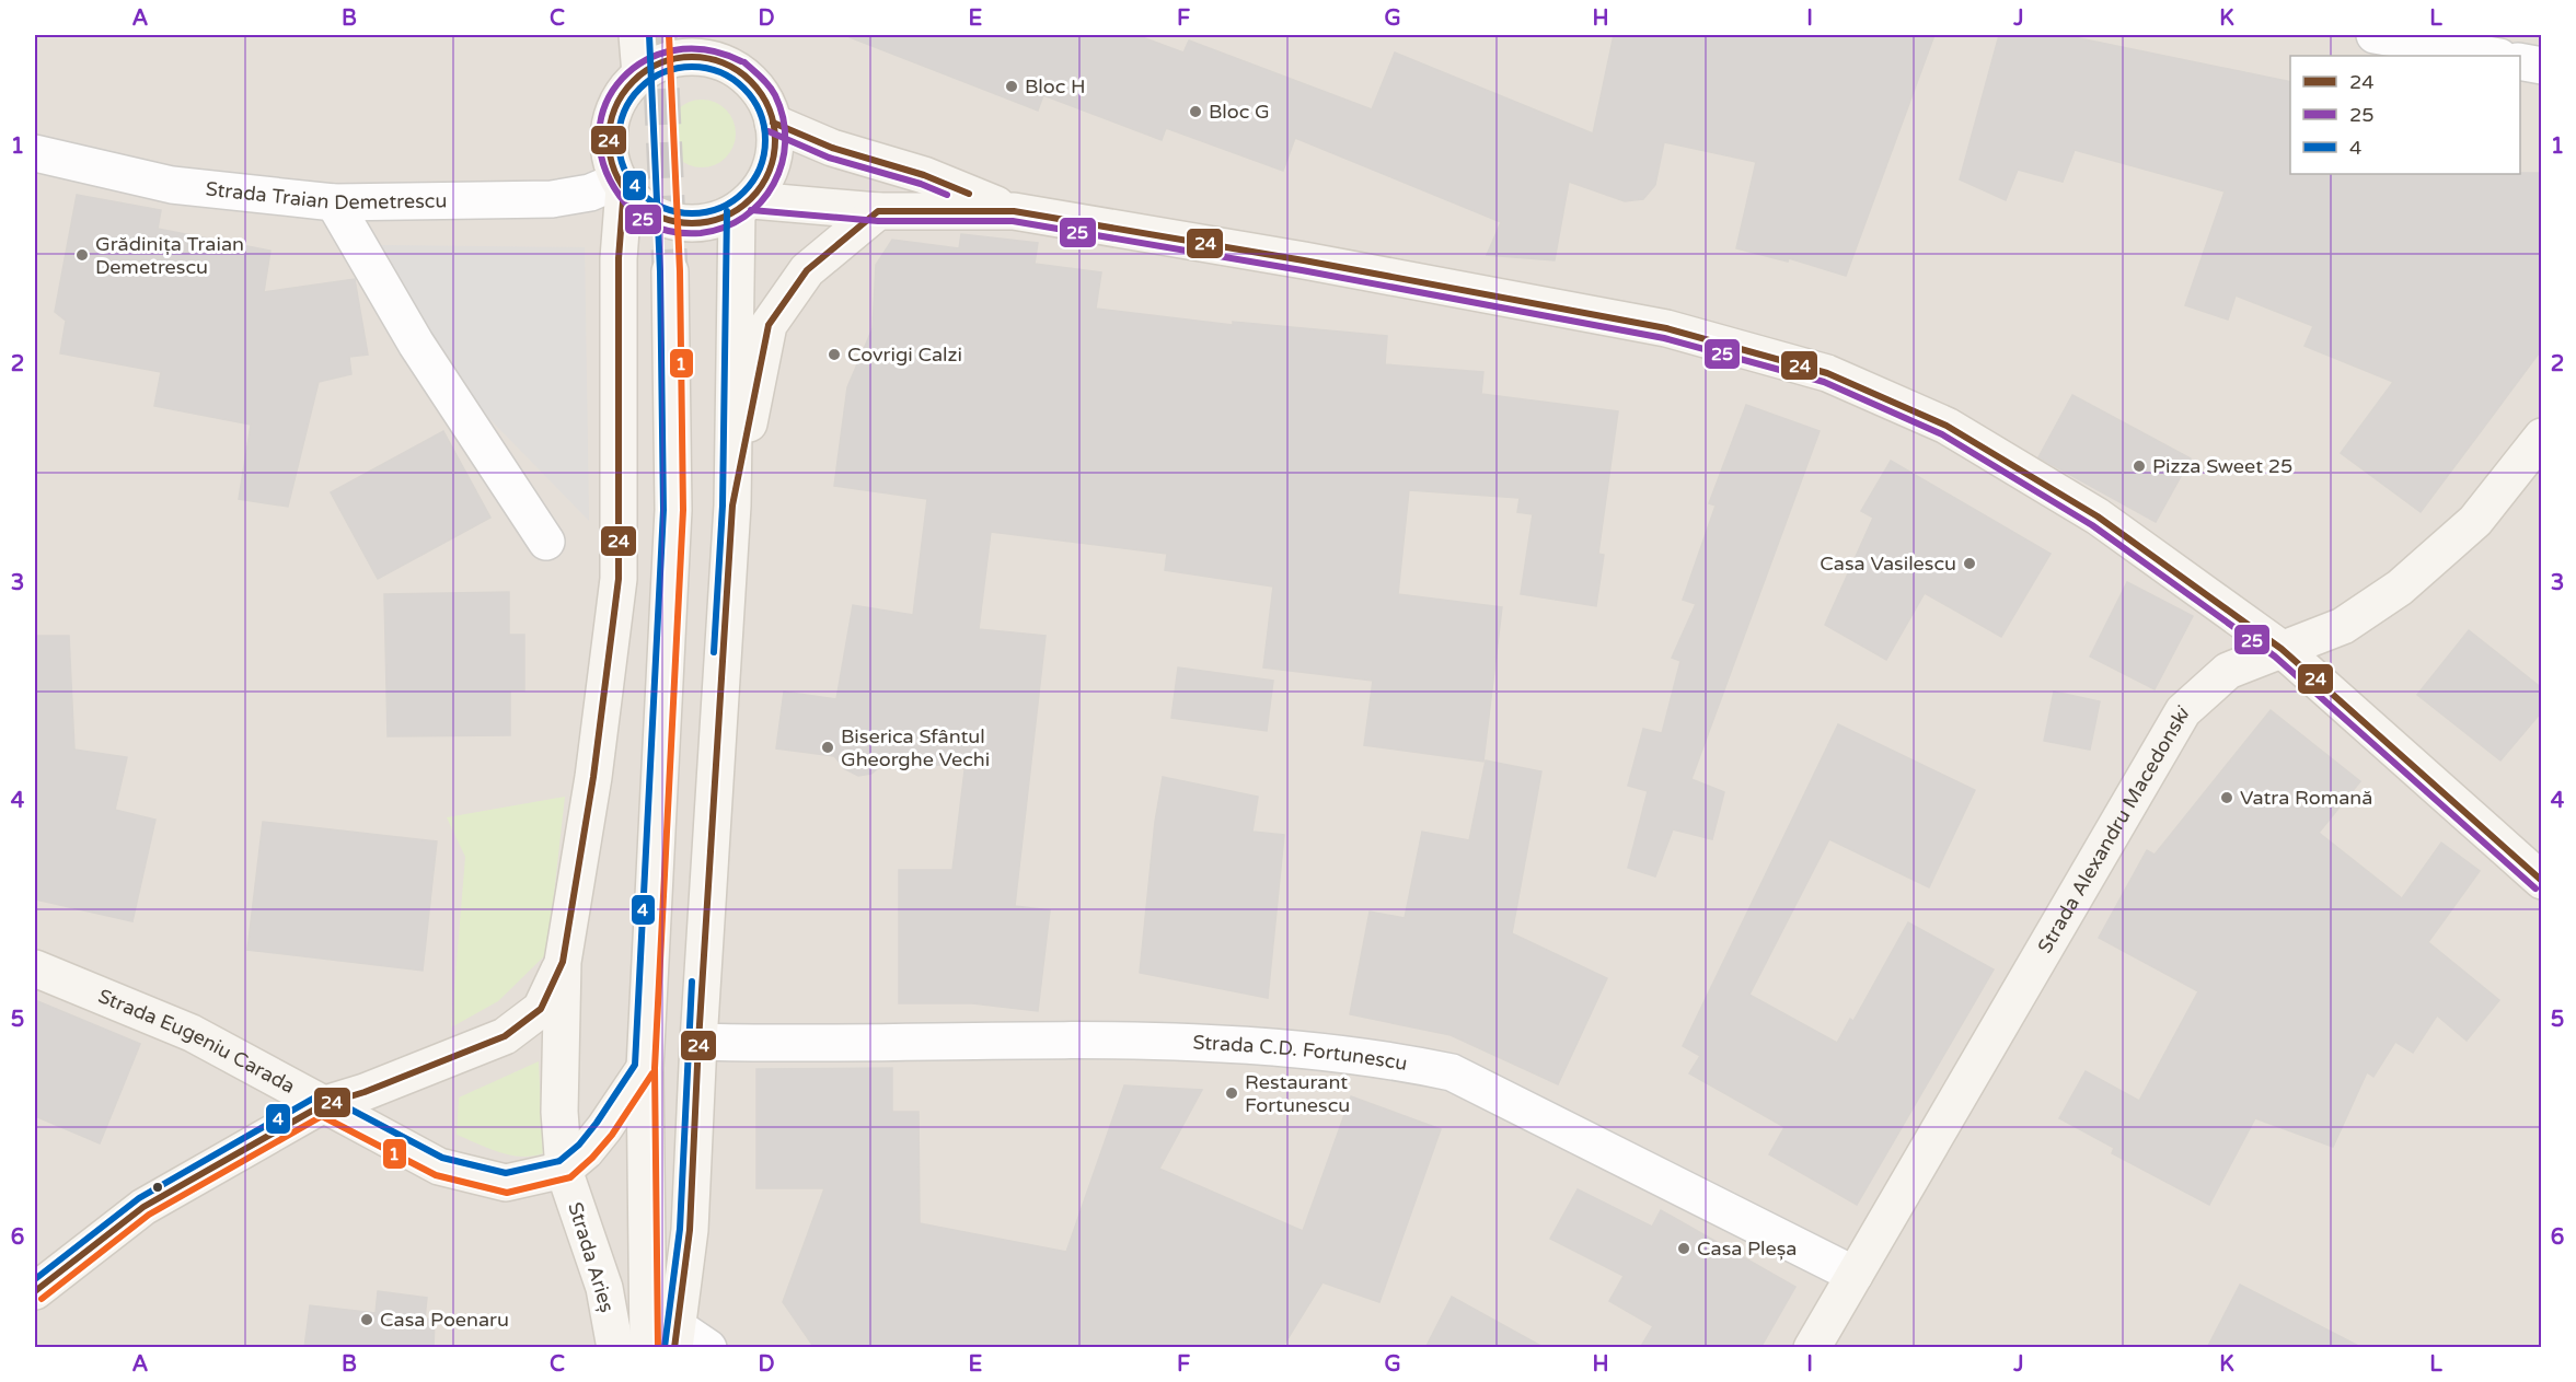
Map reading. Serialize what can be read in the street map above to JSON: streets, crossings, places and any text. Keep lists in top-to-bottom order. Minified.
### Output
{"streets":{"main road":["Strada Alexandru Macedonski","Strada Eugeniu Carada","Strada Arieș"],"street":["Strada Traian Demetrescu","Strada C.D. Fortunescu"]},"crossings":[["Strada Traian Demetrescu","Strada Arieș"],["Strada Alexandru Macedonski","Strada C.D. Fortunescu"],["Strada Eugeniu Carada","Strada Arieș"]],"places":["Bloc H","Bloc G","Grădinița Traian Demetrescu","Covrigi Calzi","Pizza Sweet 25","Casa Vasilescu","Biserica Sfântul Gheorghe Vechi","Vatra Romană","Restaurant Fortunescu","Casa Pleșa","Casa Poenaru"],"lines":["transit line 4","transit line 1","transit line 25","transit line 24"],"legend":["24","25","4"],"grid":{"columns":["A","B","C","D","E","F","G","H","I","J","K","L"],"rows":["1","2","3","4","5","6"]}}
